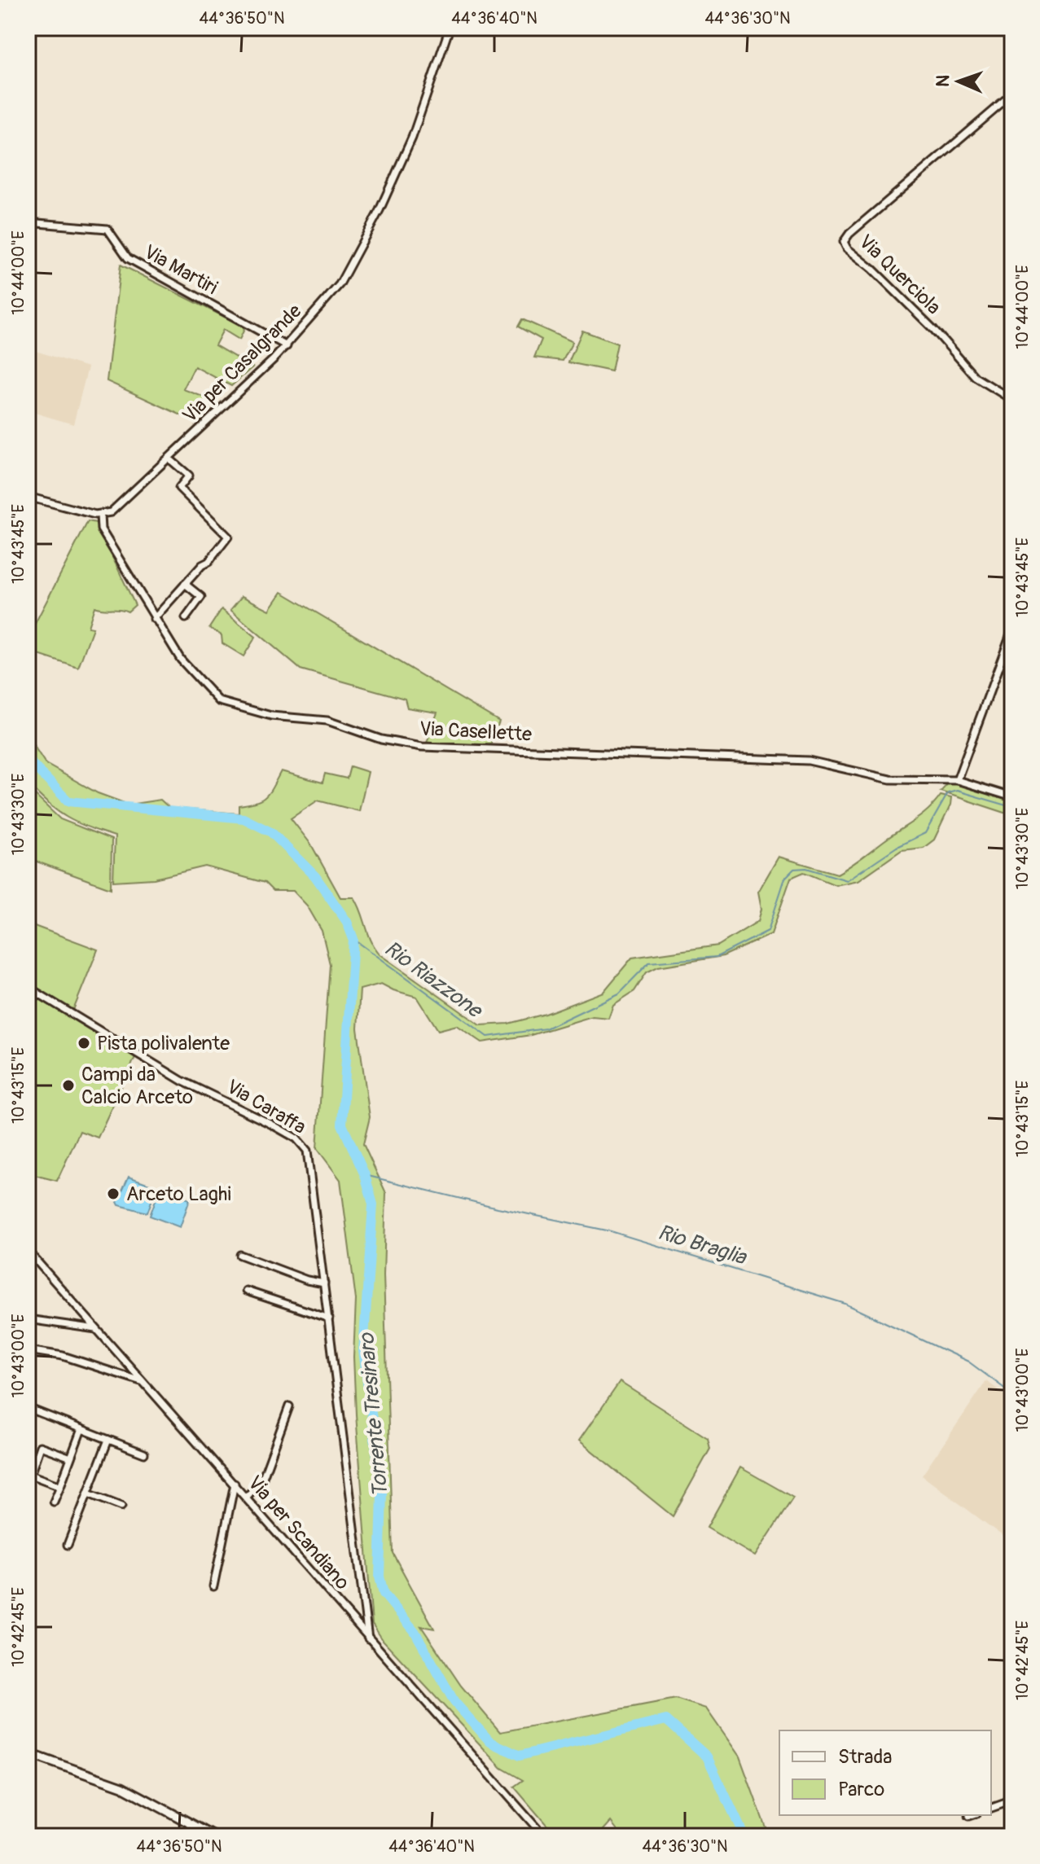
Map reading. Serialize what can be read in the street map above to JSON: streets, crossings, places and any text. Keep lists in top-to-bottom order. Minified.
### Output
{"streets":{"street":["Via Martiri","Via Querciola","Via per Casalgrande","Via Casellette","Via Caraffa","Via per Scandiano"]},"crossings":[["Via Martiri","Via per Casalgrande"],["Via per Casalgrande","Via Casellette"],["Via Caraffa","Via per Scandiano"]],"water":["Rio Riazzone","Rio Braglia","Torrente Tresinaro"],"places":["Pista polivalente","Campi da Calcio Arceto","Arceto Laghi"],"legend":["Strada","Parco"],"north":"left","coordinates":["44°36'50\"N","44°36'40\"N","44°36'30\"N","10°44'00\"E","10°43'45\"E","10°43'30\"E","10°43'15\"E","10°43'00\"E","10°42'45\"E"]}
